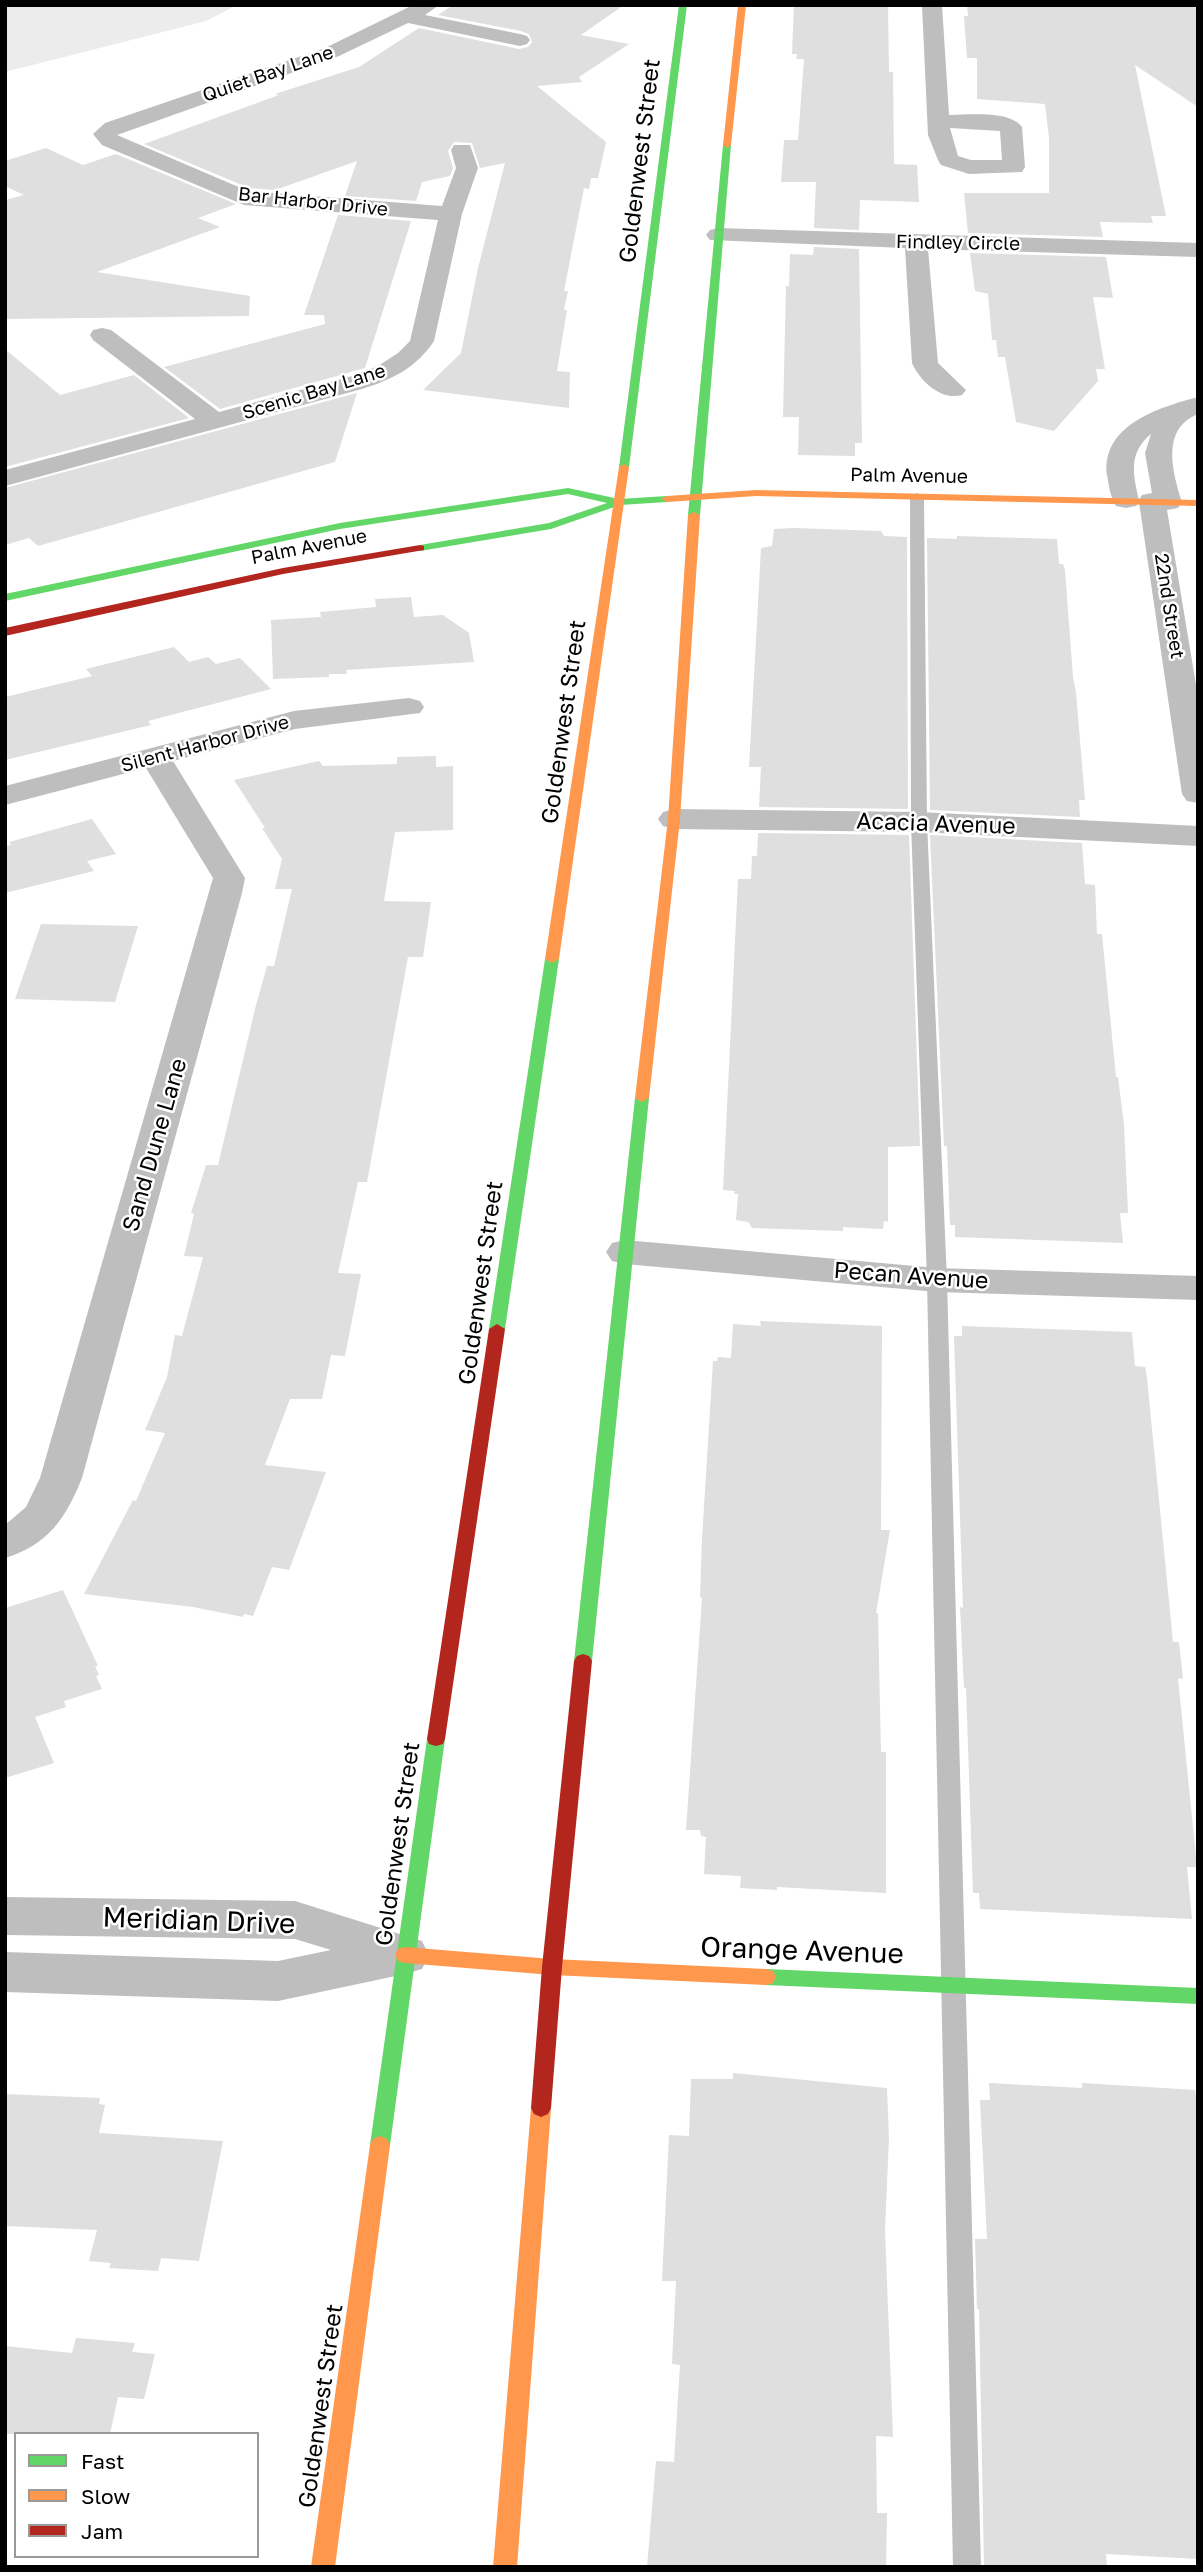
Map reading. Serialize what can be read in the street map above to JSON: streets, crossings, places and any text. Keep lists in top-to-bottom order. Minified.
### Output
{"streets":{"main road":["Goldenwest Street","Palm Avenue","Orange Avenue"],"street":["Quiet Bay Lane","Bar Harbor Drive","Findley Circle","Scenic Bay Lane","22nd Street","Silent Harbor Drive","Acacia Avenue","Sand Dune Lane","Pecan Avenue","Meridian Drive"]},"crossings":[["Quiet Bay Lane","Bar Harbor Drive"],["Goldenwest Street","Palm Avenue"],["Goldenwest Street","Meridian Drive"],["Goldenwest Street","Orange Avenue"],["Bar Harbor Drive","Scenic Bay Lane"],["Palm Avenue","22nd Street"],["Silent Harbor Drive","Sand Dune Lane"],["Meridian Drive","Orange Avenue"]],"legend":["Fast","Slow","Jam"]}
